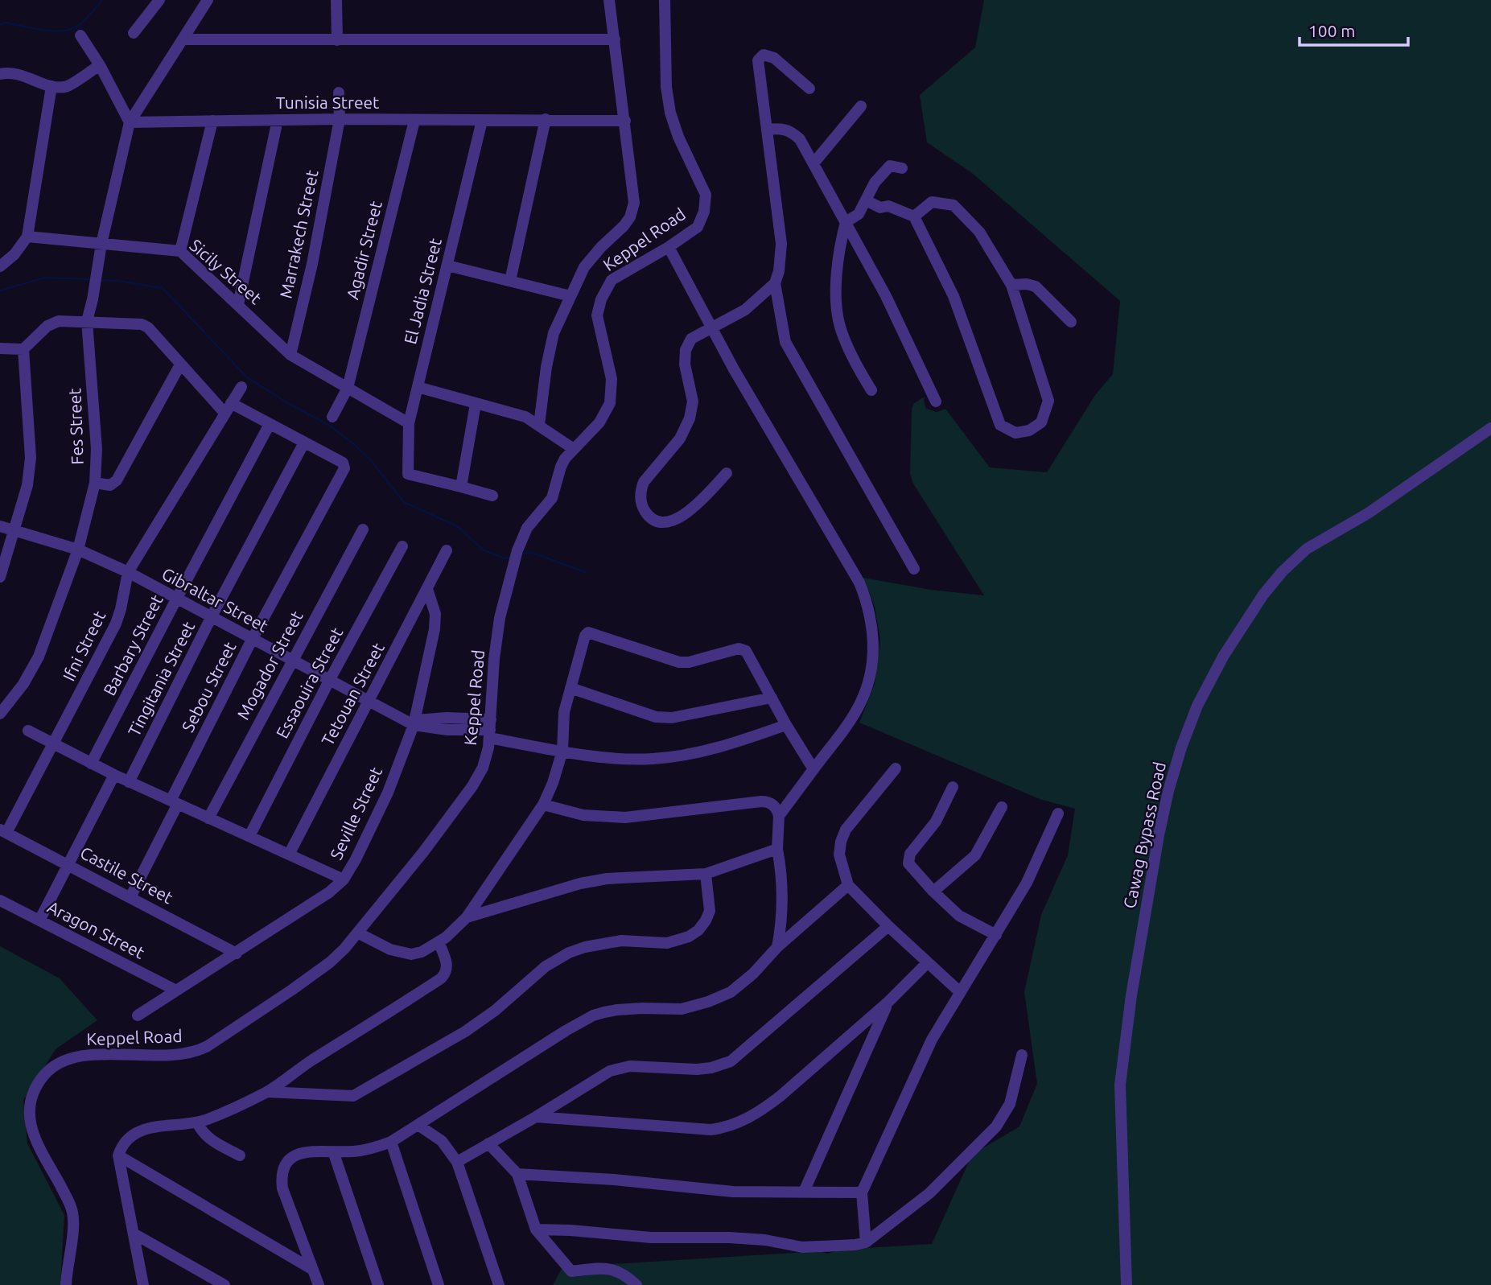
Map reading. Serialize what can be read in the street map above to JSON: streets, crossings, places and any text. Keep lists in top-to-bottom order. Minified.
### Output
{"streets":{"street":["Tunisia Street","Marrakech Street","Keppel Road","Agadir Street","Sicily Street","El Jadia Street","Fes Street","Gibraltar Street","Barbary Street","Ifni Street","Mogador Street","Tingitania Street","Essaouira Street","Sebou Street","Tetouan Street","Seville Street","Cawag Bypass Road","Castile Street","Aragon Street"]},"crossings":[["Tunisia Street","Marrakech Street"],["Tunisia Street","Agadir Street"],["Tunisia Street","El Jadia Street"],["Tunisia Street","Fes Street"],["Marrakech Street","Sicily Street"],["Keppel Road","Gibraltar Street"],["Agadir Street","Sicily Street"],["Sicily Street","El Jadia Street"],["Sicily Street","Fes Street"],["Fes Street","Gibraltar Street"],["Gibraltar Street","Barbary Street"],["Gibraltar Street","Ifni Street"],["Gibraltar Street","Mogador Street"],["Gibraltar Street","Tingitania Street"],["Gibraltar Street","Essaouira Street"],["Gibraltar Street","Sebou Street"],["Gibraltar Street","Tetouan Street"],["Gibraltar Street","Seville Street"],["Ifni Street","Castile Street"],["Tingitania Street","Sebou Street"],["Sebou Street","Castile Street"],["Tetouan Street","Seville Street"],["Seville Street","Castile Street"],["Seville Street","Aragon Street"]],"scale_bar":"100 m"}
